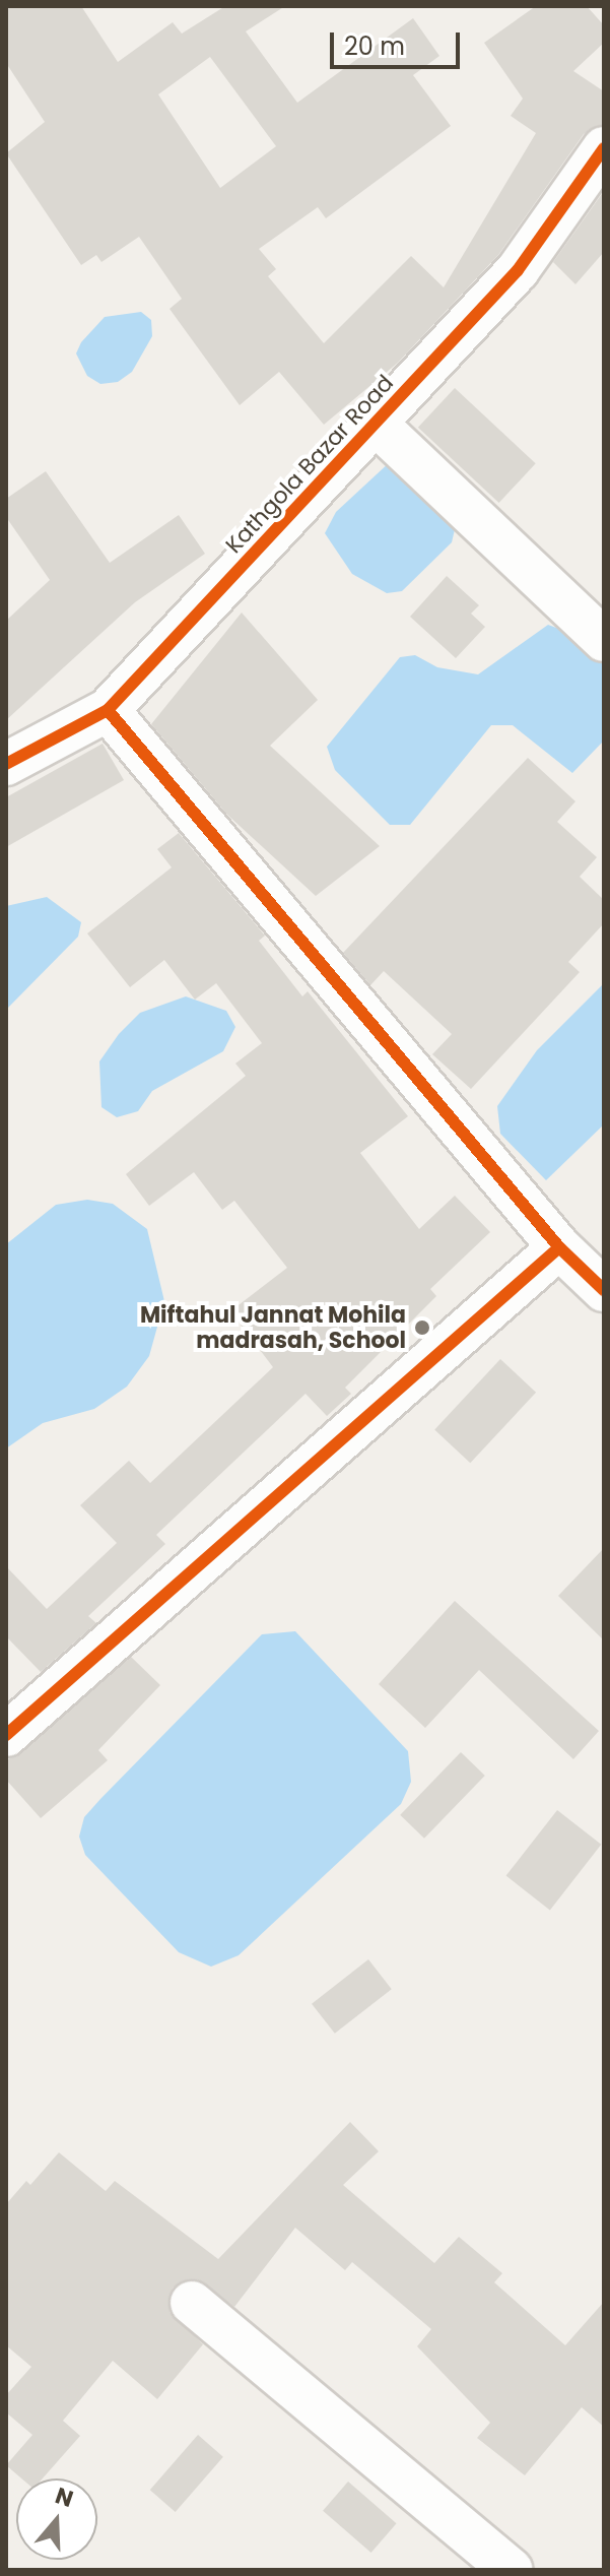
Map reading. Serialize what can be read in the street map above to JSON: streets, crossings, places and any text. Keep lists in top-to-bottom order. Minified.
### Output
{"streets":{"street":["Kathgola Bazar Road"]},"places":["Miftahul Jannat Mohila madrasah, School"],"scale_bar":"20 m","north":"top"}
